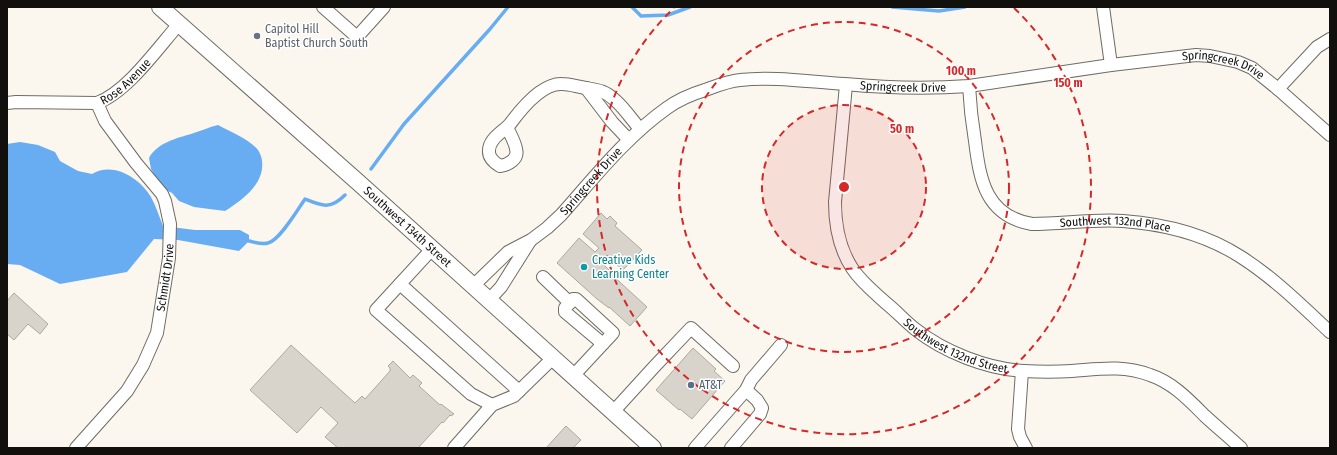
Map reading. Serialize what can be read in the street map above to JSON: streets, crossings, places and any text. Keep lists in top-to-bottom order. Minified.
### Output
{"streets":{"main road":["Southwest 134th Street"],"street":["Springcreek Drive","Rose Avenue","Southwest 132nd Place","Schmidt Drive","Southwest 132nd Street"]},"crossings":[["Springcreek Drive","Southwest 134th Street"],["Springcreek Drive","Southwest 132nd Place"],["Springcreek Drive","Southwest 132nd Street"],["Rose Avenue","Southwest 134th Street"],["Rose Avenue","Schmidt Drive"]],"places":["Capitol Hill Baptist Church South","Creative Kids Learning Center","AT&T"],"rings":["100 m","150 m","50 m"]}
